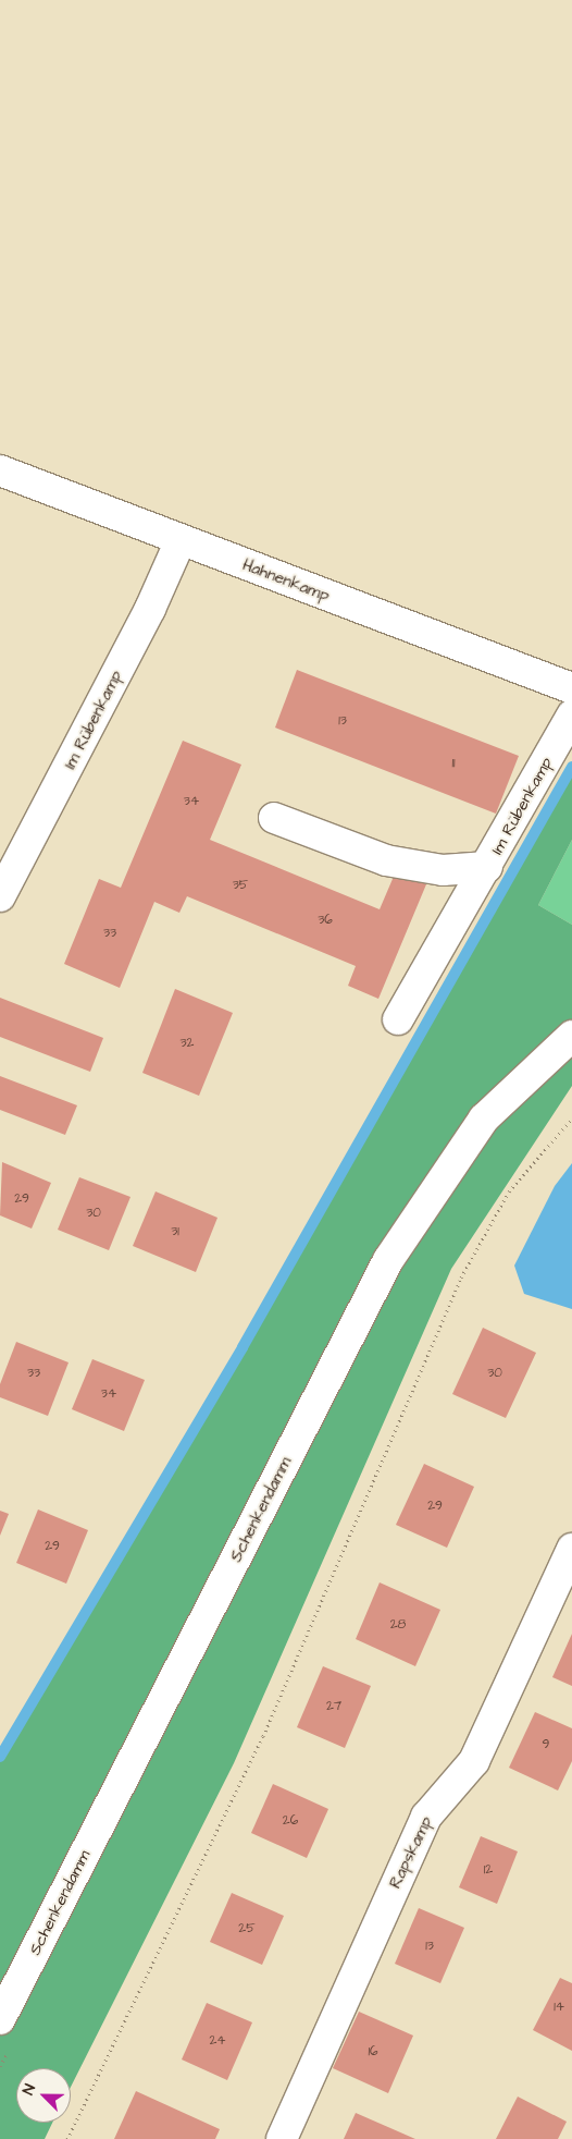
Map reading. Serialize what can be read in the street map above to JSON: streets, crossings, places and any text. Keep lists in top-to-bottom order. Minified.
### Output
{"streets":{"street":["Hahnenkamp","Im Rübenkamp","Schenkendamm","Rapskamp"]},"crossings":[["Hahnenkamp","Im Rübenkamp"]],"house_numbers":["13","11","34","35","36","33","32","29","30","31","33","30","34","29","29","28","27","9","26","12","25","13","14","24","16"],"north":"top left"}
